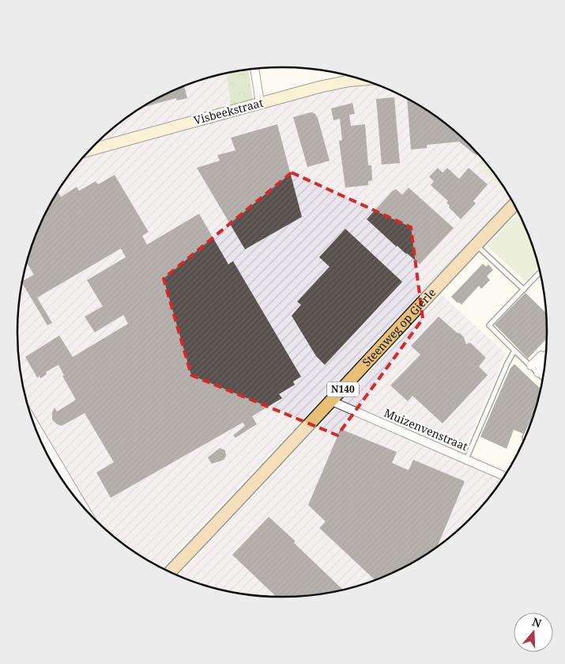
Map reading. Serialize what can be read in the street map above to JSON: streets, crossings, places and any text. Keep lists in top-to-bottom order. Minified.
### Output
{"streets":{"main road":["Steenweg op Gierle","N140"],"street":["Visbeekstraat","Muizenvenstraat"]},"crossings":[["Steenweg op Gierle","Muizenvenstraat"]],"north":"top"}
